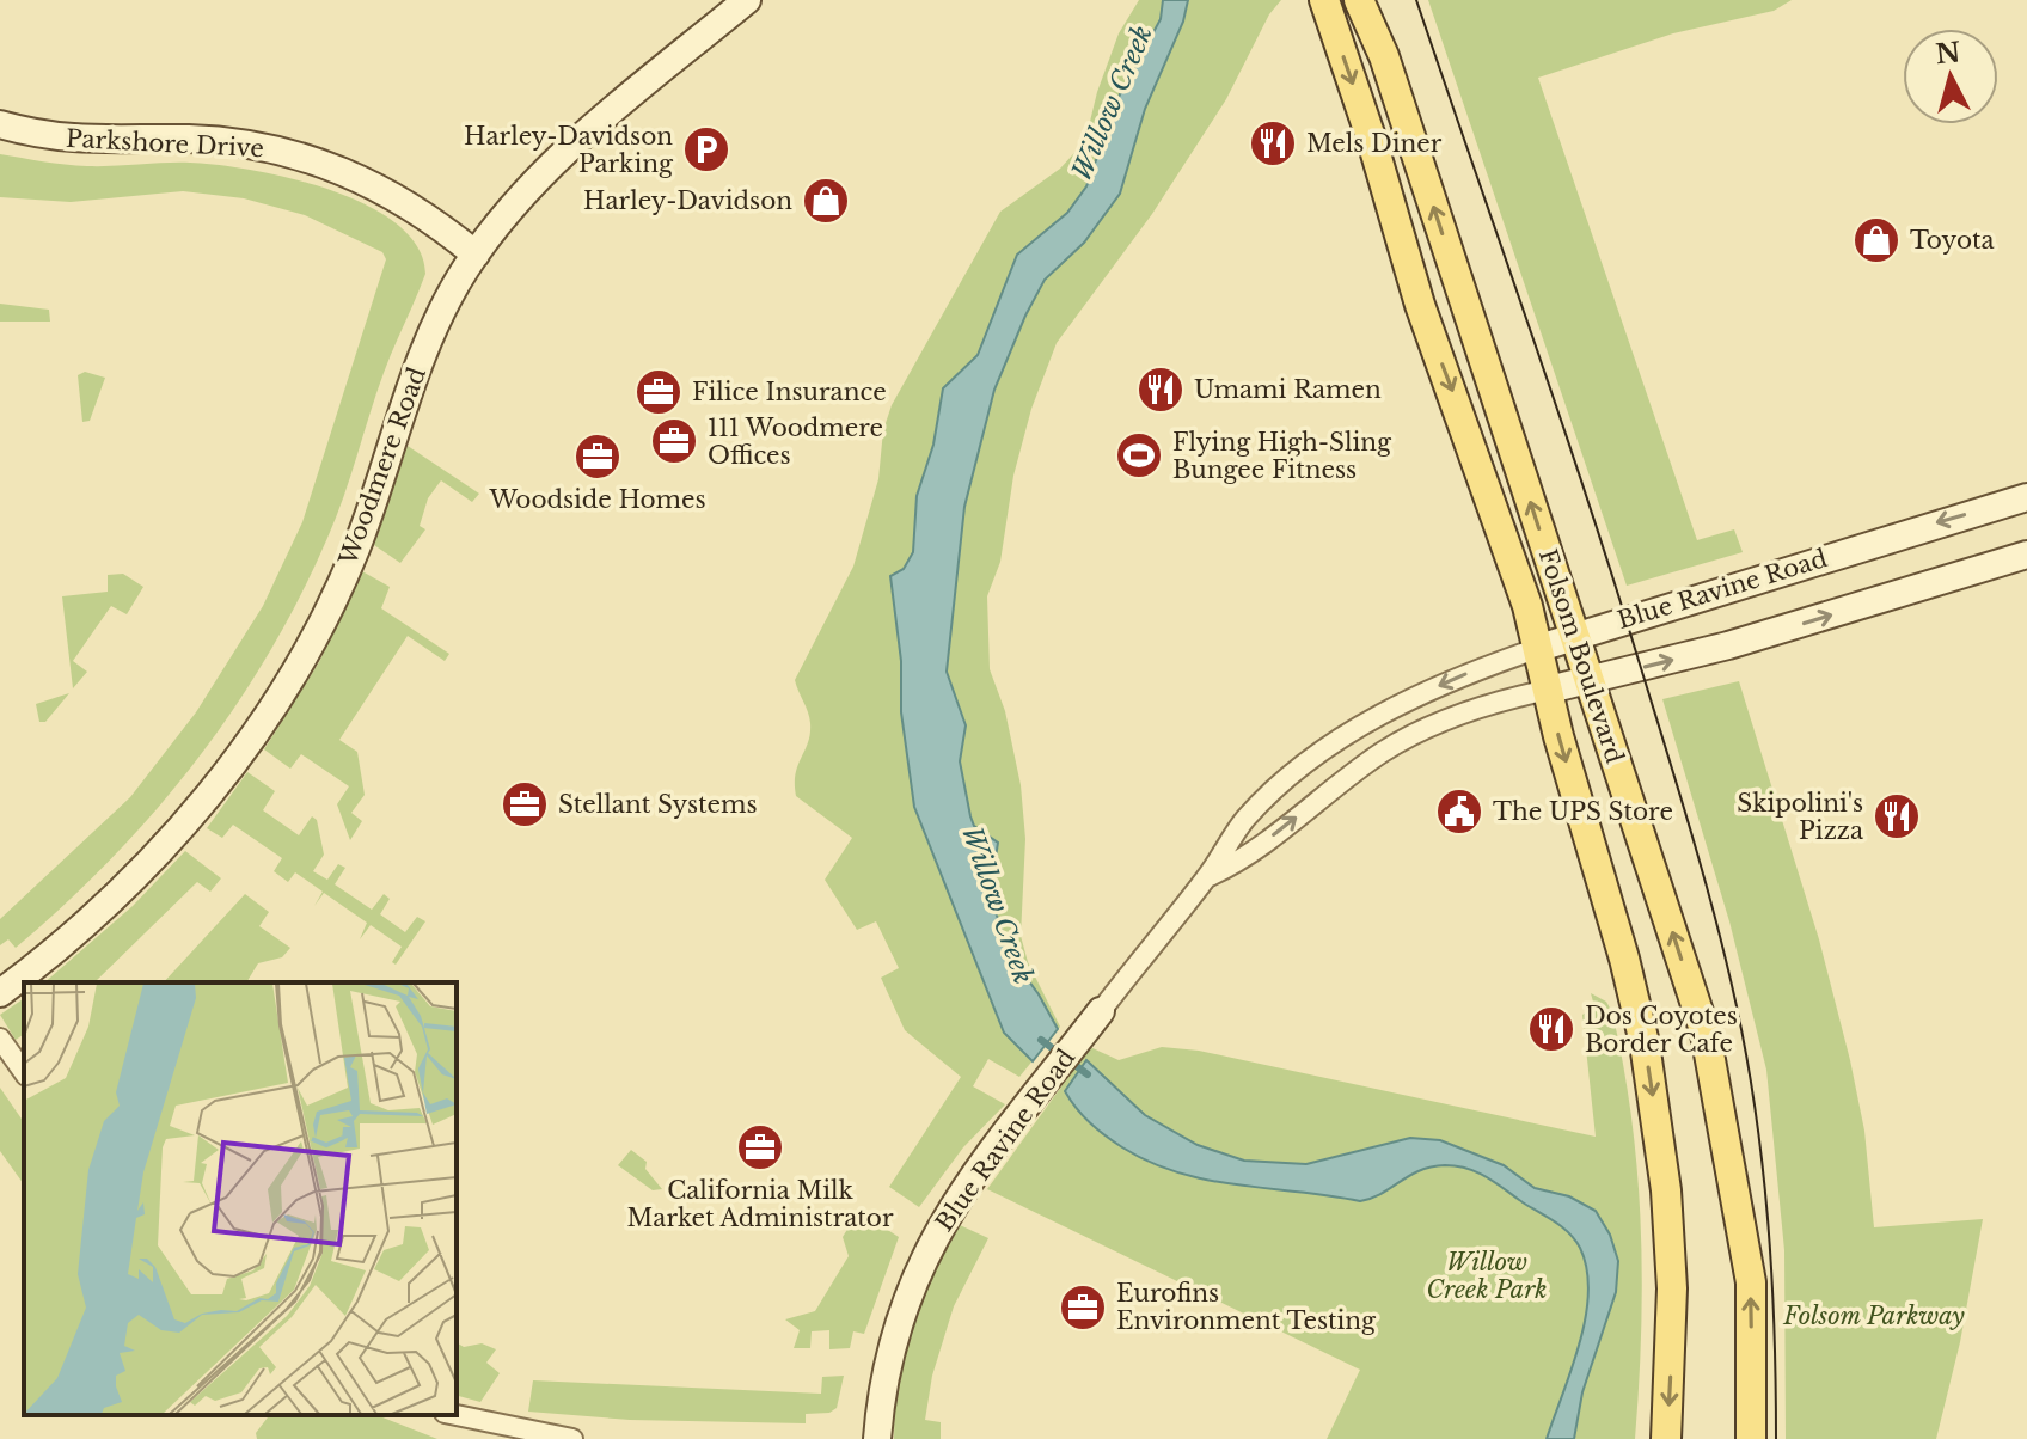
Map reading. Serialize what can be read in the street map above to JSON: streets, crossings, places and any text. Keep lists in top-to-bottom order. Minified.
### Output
{"streets":{"main road":["Folsom Boulevard"],"street":["Parkshore Drive","Woodmere Road","Blue Ravine Road"]},"crossings":[["Parkshore Drive","Woodmere Road"],["Blue Ravine Road","Folsom Boulevard"]],"water":["Willow Creek"],"parks":["Willow Creek Park","Folsom Parkway"],"places":{"restaurant":["Mels Diner","Umami Ramen","Skipolini's Pizza","Dos Coyotes Border Cafe"],"parking":["Harley-Davidson Parking"],"shop":["Harley-Davidson","Toyota"],"office":["Filice Insurance","111 Woodmere Offices","Woodside Homes","Stellant Systems","California Milk Market Administrator","Eurofins Environment Testing"],"sports":["Flying High-Sling Bungee Fitness"],"public building":["The UPS Store"]},"north":"top"}
